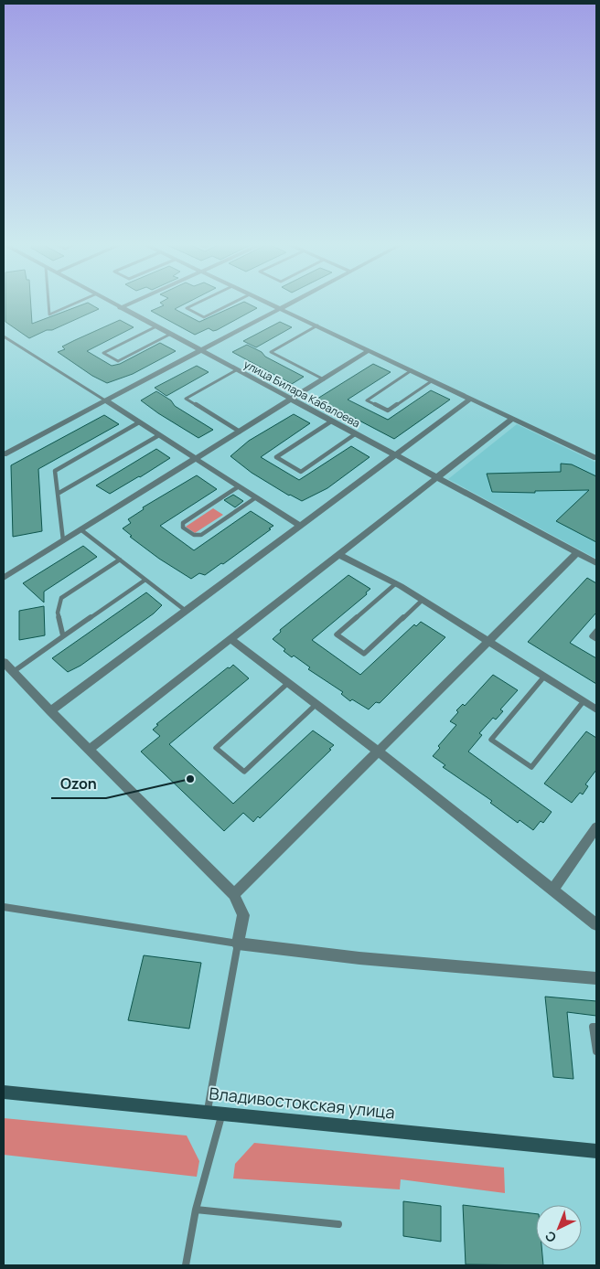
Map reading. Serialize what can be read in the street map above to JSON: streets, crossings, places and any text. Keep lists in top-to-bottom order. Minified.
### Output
{"streets":{"main road":["Владивостокская улица"],"street":["улица Билара Кабалоева"]},"places":["Ozon"],"north":"bottom left"}
